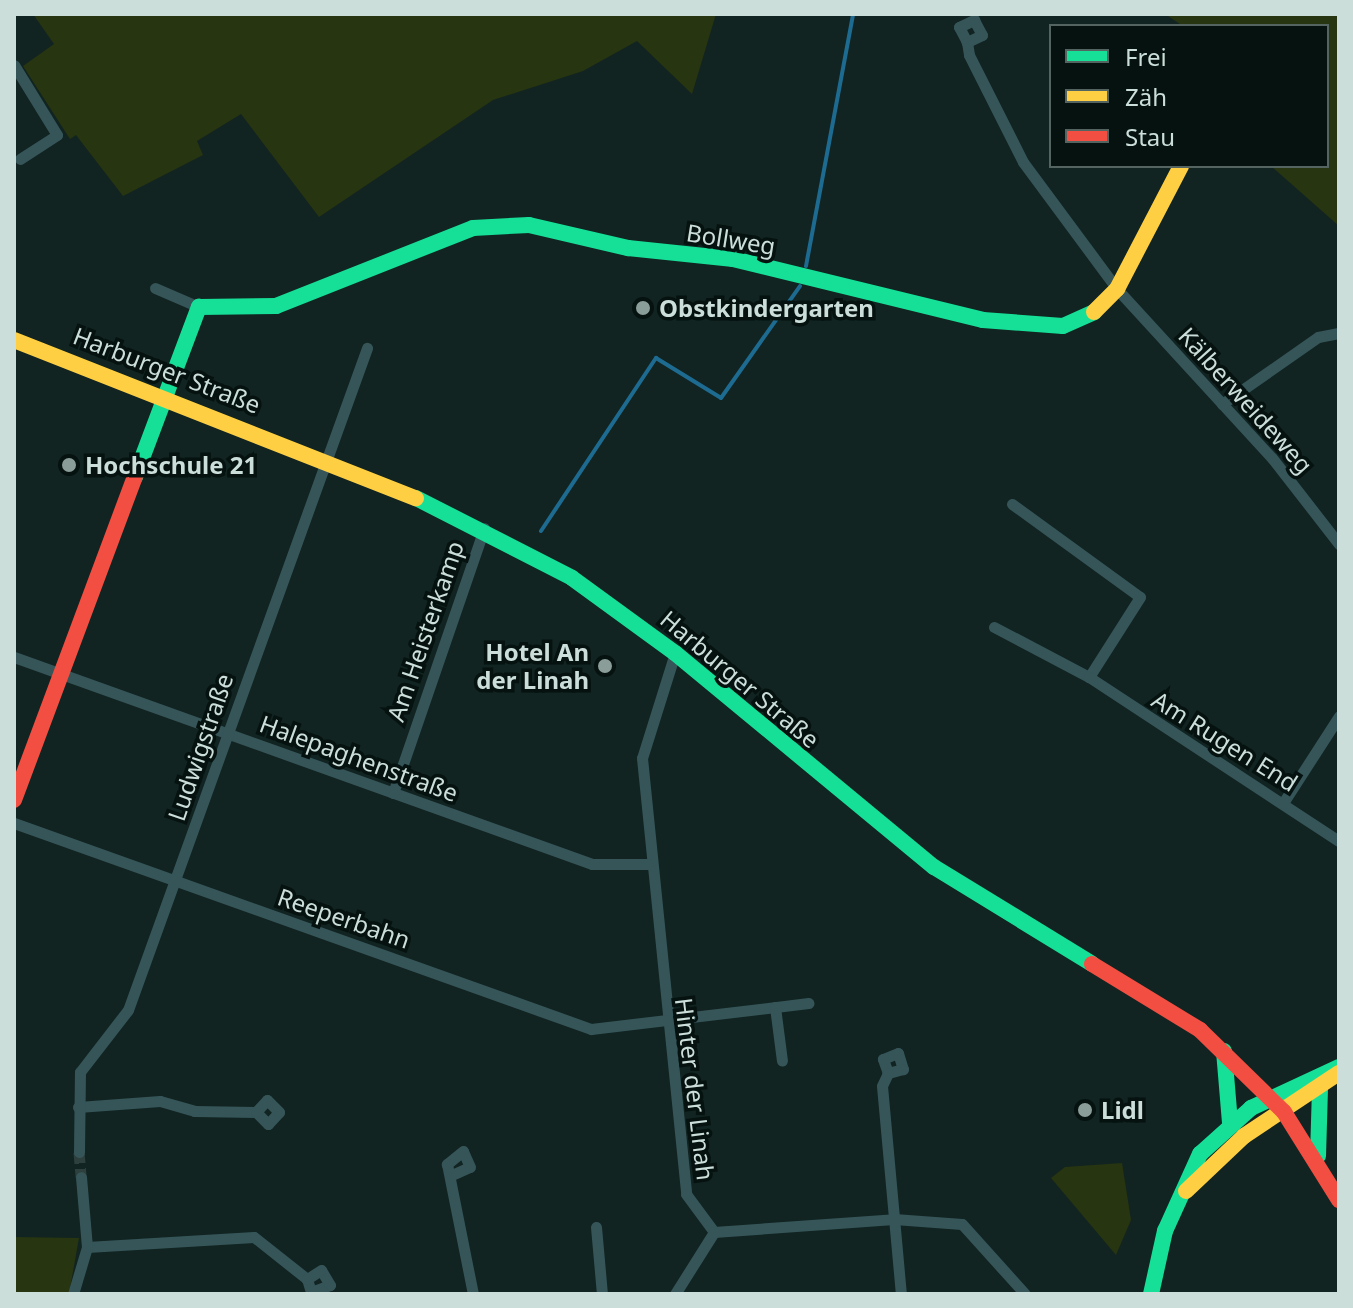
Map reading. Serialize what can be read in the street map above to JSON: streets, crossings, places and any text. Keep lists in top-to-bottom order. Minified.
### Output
{"streets":{"street":["Bollweg","Harburger Straße","Kälberweideweg","Am Heisterkamp","Am Rugen End","Ludwigstraße","Halepaghenstraße","Reeperbahn","Hinter der Linah"]},"crossings":[["Bollweg","Kälberweideweg"],["Harburger Straße","Am Heisterkamp"],["Harburger Straße","Ludwigstraße"],["Harburger Straße","Hinter der Linah"],["Am Heisterkamp","Halepaghenstraße"],["Ludwigstraße","Halepaghenstraße"],["Ludwigstraße","Reeperbahn"],["Halepaghenstraße","Hinter der Linah"],["Reeperbahn","Hinter der Linah"]],"places":["Obstkindergarten","Hochschule 21","Hotel An der Linah","Lidl"],"legend":["Frei","Zäh","Stau"]}
